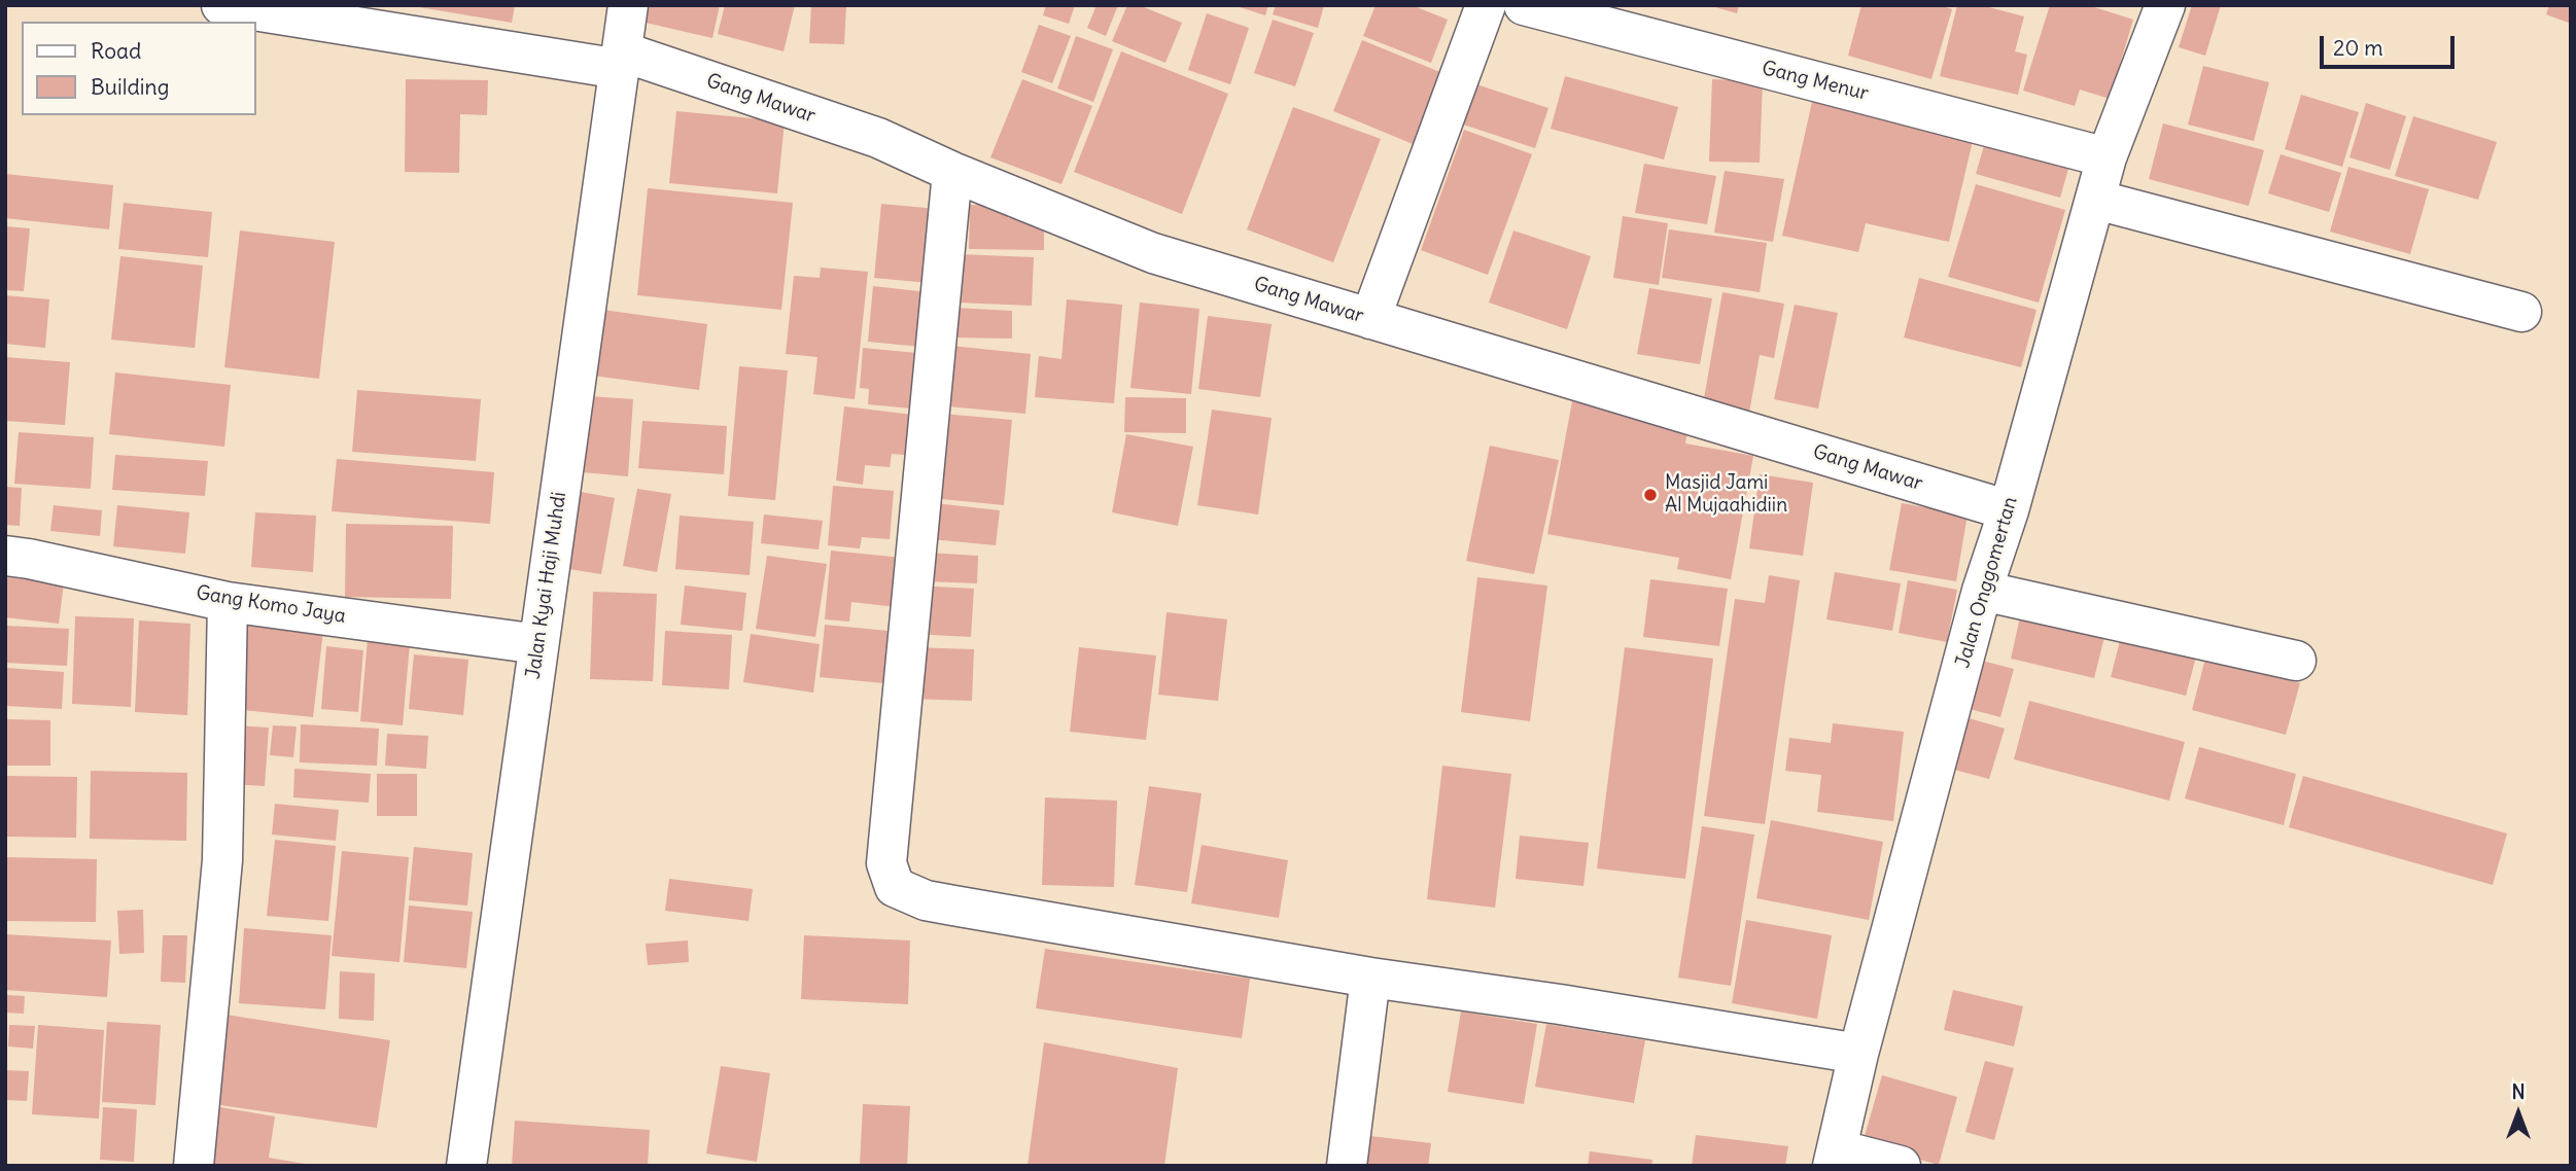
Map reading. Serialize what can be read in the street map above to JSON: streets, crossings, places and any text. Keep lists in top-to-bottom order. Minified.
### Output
{"streets":{"street":["Gang Menur","Gang Mawar","Jalan Onggomertan","Jalan Kyai Haji Muhdi","Gang Komo Jaya"]},"crossings":[["Gang Menur","Jalan Onggomertan"],["Gang Mawar","Jalan Onggomertan"],["Gang Mawar","Jalan Kyai Haji Muhdi"],["Jalan Kyai Haji Muhdi","Gang Komo Jaya"]],"places":["Masjid Jami Al Mujaahidiin"],"legend":["Road","Building"],"scale_bar":"20 m","north":"top"}
